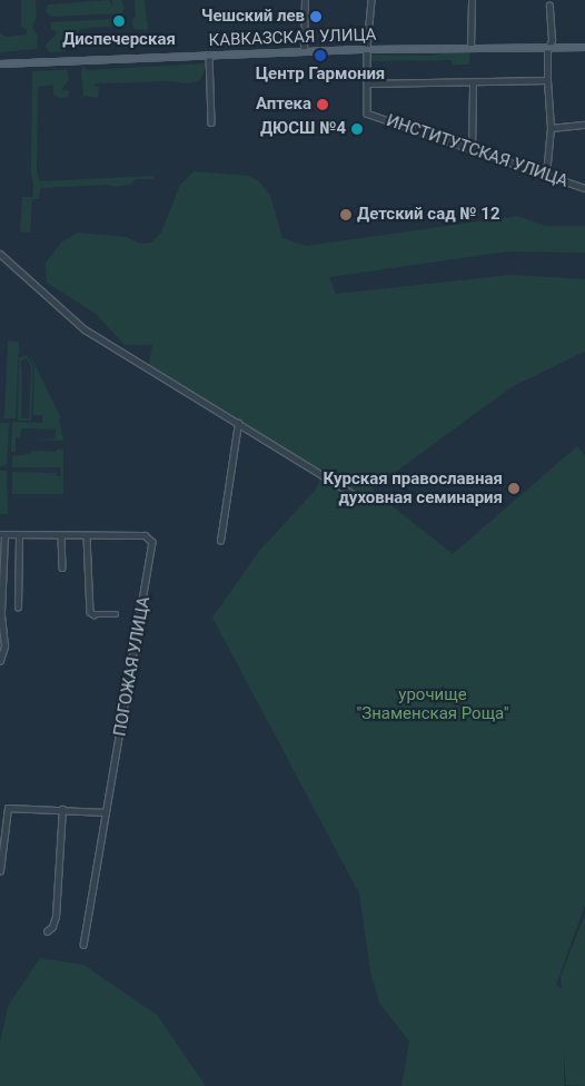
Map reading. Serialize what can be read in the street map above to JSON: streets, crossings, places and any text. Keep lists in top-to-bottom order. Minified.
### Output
{"streets":{"main road":["КАВКАЗСКАЯ УЛИЦА"],"street":["ИНСТИТУТСКАЯ УЛИЦА","ПОГОЖАЯ УЛИЦА"]},"crossings":[["КАВКАЗСКАЯ УЛИЦА","ИНСТИТУТСКАЯ УЛИЦА"]],"parks":["урочище \"Знаменская Роща\""],"places":["Чешский лев","Диспечерская","Центр Гармония","Аптека","ДЮСШ №4","Детский сад № 12","Курская православная духовная семинария"]}
